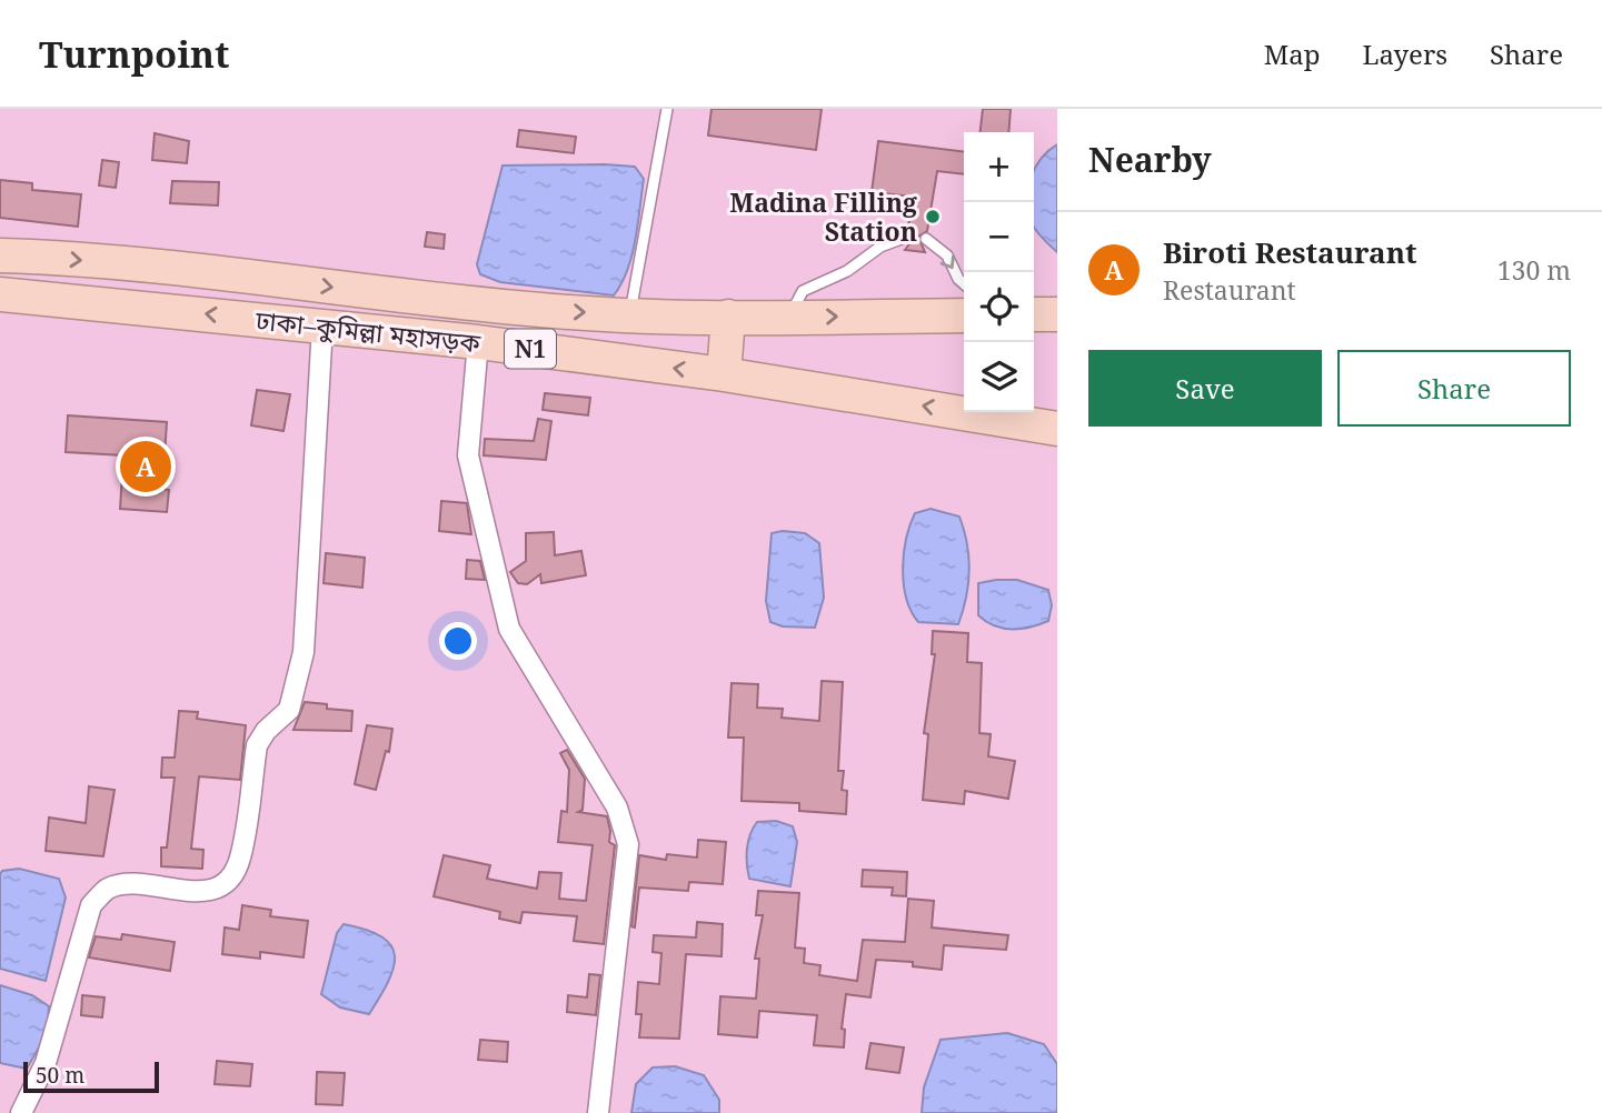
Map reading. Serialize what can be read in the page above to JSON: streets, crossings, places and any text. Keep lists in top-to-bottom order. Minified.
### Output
{"streets":{"highway":["ঢাকা–কুমিল্লা মহাসড়ক","N1"]},"places":["Madina Filling Station"],"scale_bar":"50 m","page":{"header":"Turnpoint","nav":["Map","Layers","Share"],"heading":"Nearby","map_buttons":["+","−"],"list":[{"mark":"A","name":"Biroti Restaurant","note":"Restaurant","value":"130 m"}],"buttons":["Save","Share"],"pins":"A","scale":"50 m"}}
